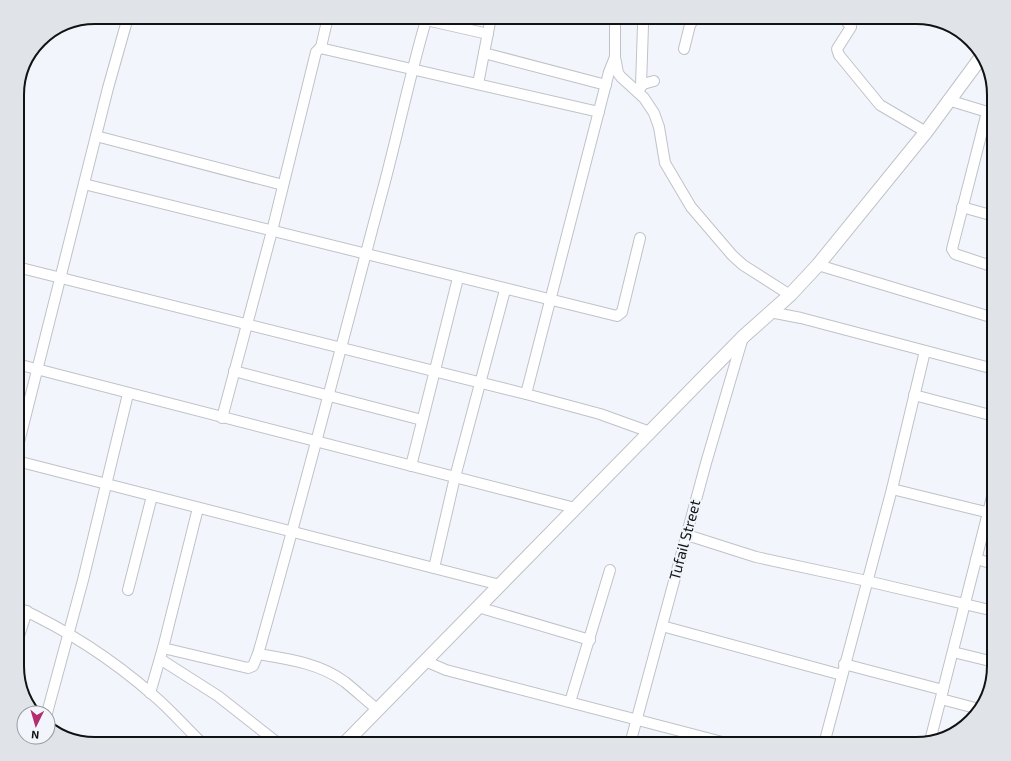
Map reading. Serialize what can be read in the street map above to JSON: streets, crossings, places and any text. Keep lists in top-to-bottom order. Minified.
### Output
{"streets":{"street":["Tufail Street"]},"north":"bottom"}
